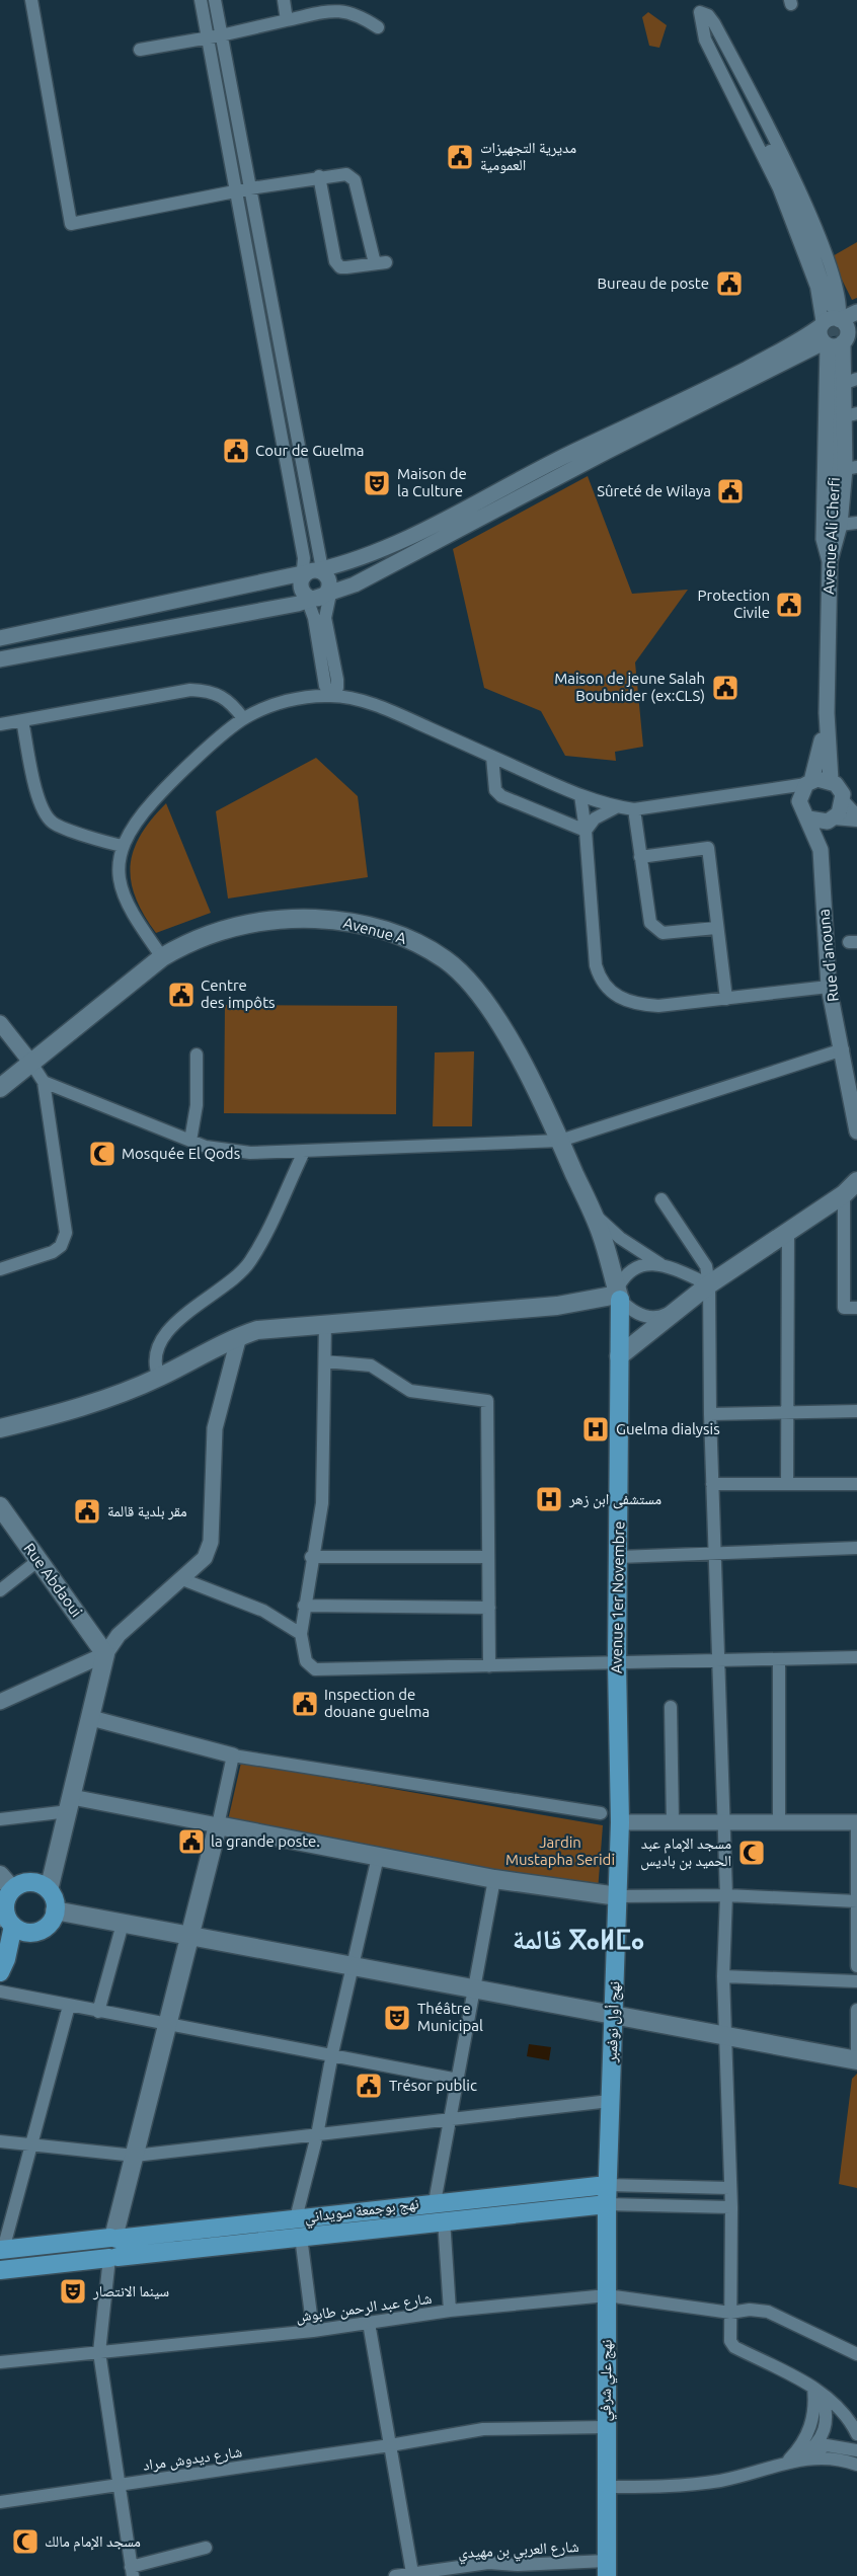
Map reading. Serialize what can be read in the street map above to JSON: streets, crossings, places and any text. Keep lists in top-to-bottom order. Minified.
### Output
{"streets":{"main road":["Avenue A","Rue Abdaoui","Avenue 1er Novembre","نهج أول نوفمبر","نهج بوجمعة سويداني","نهج علي شرفي"],"street":["Avenue Ali Cherfi","Rue d'anouna","شارع عبد الرحمن طابوش","شارع ديدوش مراد","شارع العربي بن مهيدي"]},"crossings":[["Avenue A","Avenue 1er Novembre"],["Avenue 1er Novembre","نهج أول نوفمبر"],["نهج أول نوفمبر","نهج بوجمعة سويداني"],["نهج أول نوفمبر","نهج علي شرفي"],["نهج بوجمعة سويداني","نهج علي شرفي"],["شارع عبد الرحمن طابوش","نهج علي شرفي"],["نهج علي شرفي","شارع ديدوش مراد"],["نهج علي شرفي","شارع العربي بن مهيدي"]],"districts":["قالمة ⴳⴰⵍⵎⴰ"],"parks":["Jardin Mustapha Seridi"],"places":{"public building":["مديرية التجهيزات العمومية","Bureau de poste","Cour de Guelma","Sûreté de Wilaya","Protection Civile","Maison de jeune Salah Boubnider (ex:CLS)","Centre des impôts","مقر بلدية قالمة","Inspection de douane guelma","la grande poste.","Trésor public"],"theatre":["Maison de la Culture","Théâtre Municipal","سينما الانتصار"],"mosque":["Mosquée El Qods","مسجد الإمام عبد الحميد بن باديس","مسجد الإمام مالك"],"hospital":["Guelma dialysis","مستشفى ابن زهر"]}}
